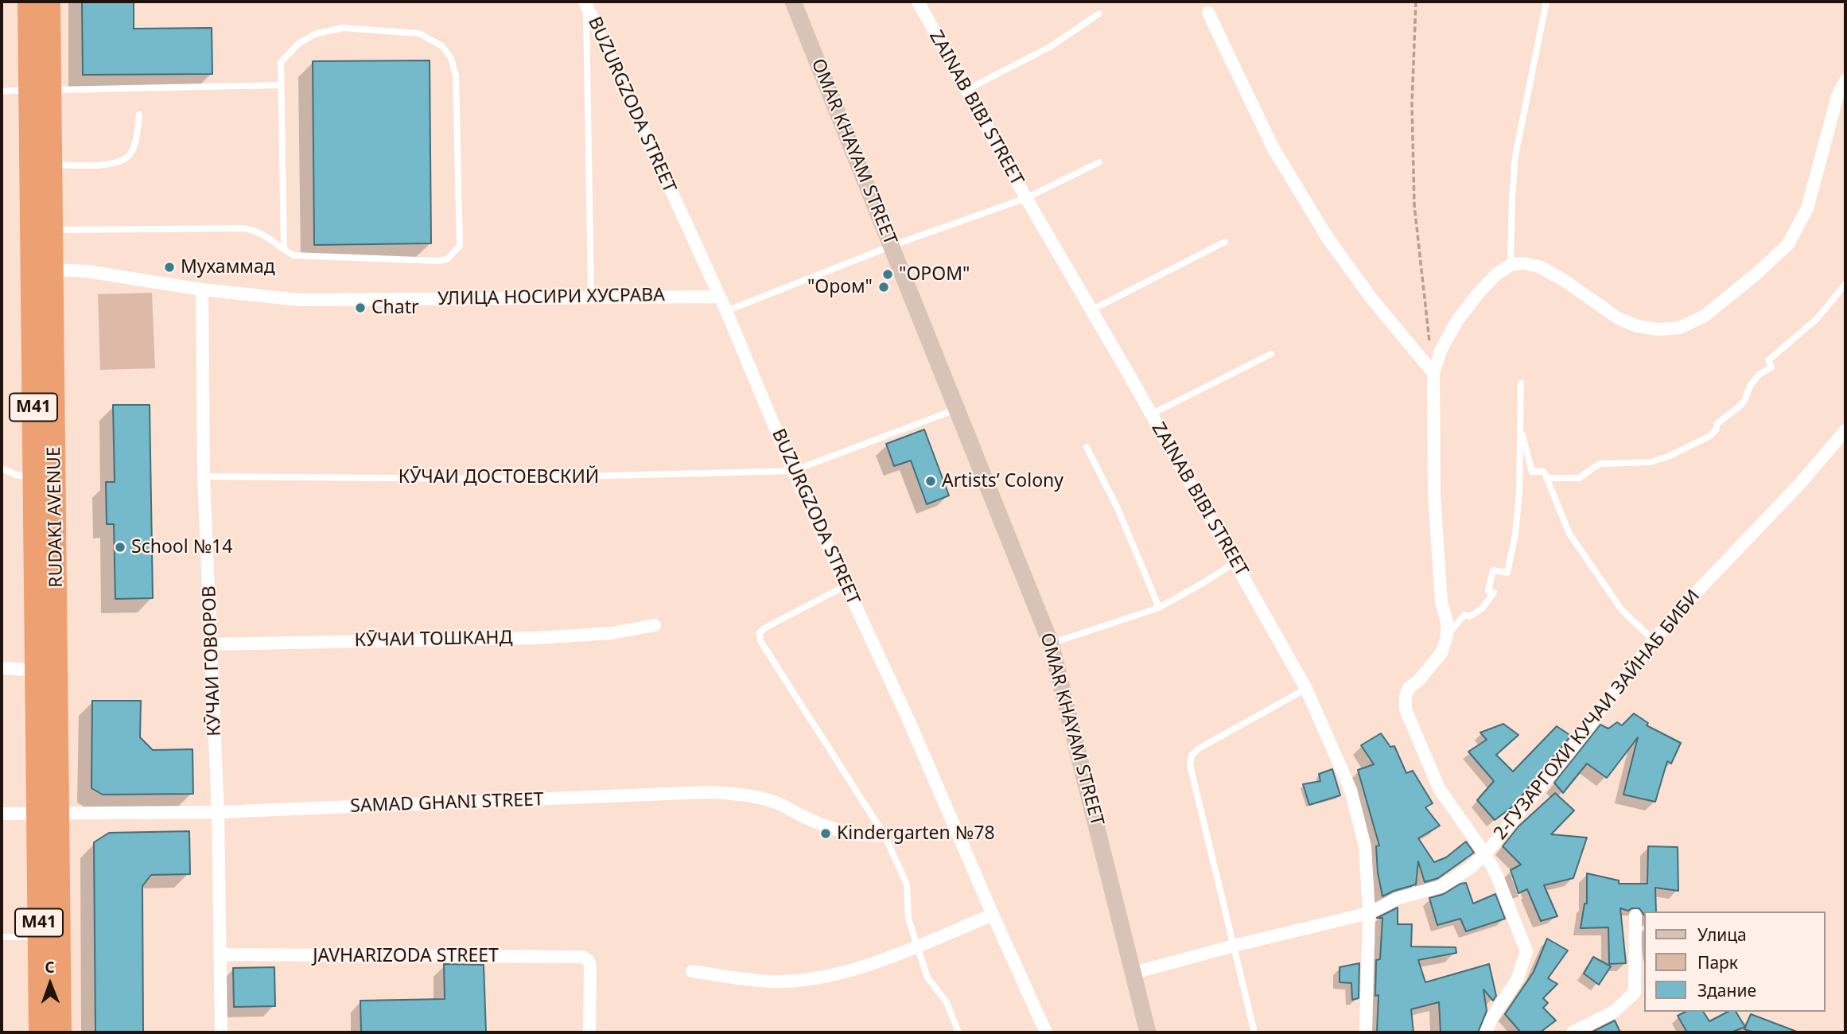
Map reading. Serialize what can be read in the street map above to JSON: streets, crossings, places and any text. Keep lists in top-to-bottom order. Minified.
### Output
{"streets":{"highway":["M41","RUDAKI AVENUE"],"main road":["OMAR KHAYAM STREET"],"street":["BUZURGZODA STREET","ZAINAB BIBI STREET","УЛИЦА НОСИРИ ХУСРАВА","КӮЧАИ ТОШКАНД","КӮЧАИ ГОВОРОВ","2-ГУЗАРГОХИ КУЧАИ ЗАЙНАБ БИБИ","SAMAD GHANI STREET","JAVHARIZODA STREET"],"lane":["КӮЧАИ ДОСТОЕВСКИЙ"]},"crossings":[["BUZURGZODA STREET","УЛИЦА НОСИРИ ХУСРАВА"],["BUZURGZODA STREET","КӮЧАИ ДОСТОЕВСКИЙ"],["ZAINAB BIBI STREET","2-ГУЗАРГОХИ КУЧАИ ЗАЙНАБ БИБИ"],["OMAR KHAYAM STREET","КӮЧАИ ДОСТОЕВСКИЙ"],["OMAR KHAYAM STREET","2-ГУЗАРГОХИ КУЧАИ ЗАЙНАБ БИБИ"],["УЛИЦА НОСИРИ ХУСРАВА","RUDAKI AVENUE"],["УЛИЦА НОСИРИ ХУСРАВА","КӮЧАИ ГОВОРОВ"],["КӮЧАИ ДОСТОЕВСКИЙ","КӮЧАИ ГОВОРОВ"],["RUDAKI AVENUE","SAMAD GHANI STREET"],["КӮЧАИ ТОШКАНД","КӮЧАИ ГОВОРОВ"],["КӮЧАИ ГОВОРОВ","SAMAD GHANI STREET"],["КӮЧАИ ГОВОРОВ","JAVHARIZODA STREET"]],"places":["Мухаммад","\"OPOM\"","\"Oром\"","Chatr","Artists’ Colony","School №14","Kindergarten №78"],"legend":["Улица","Парк","Здание"],"north":"top"}
